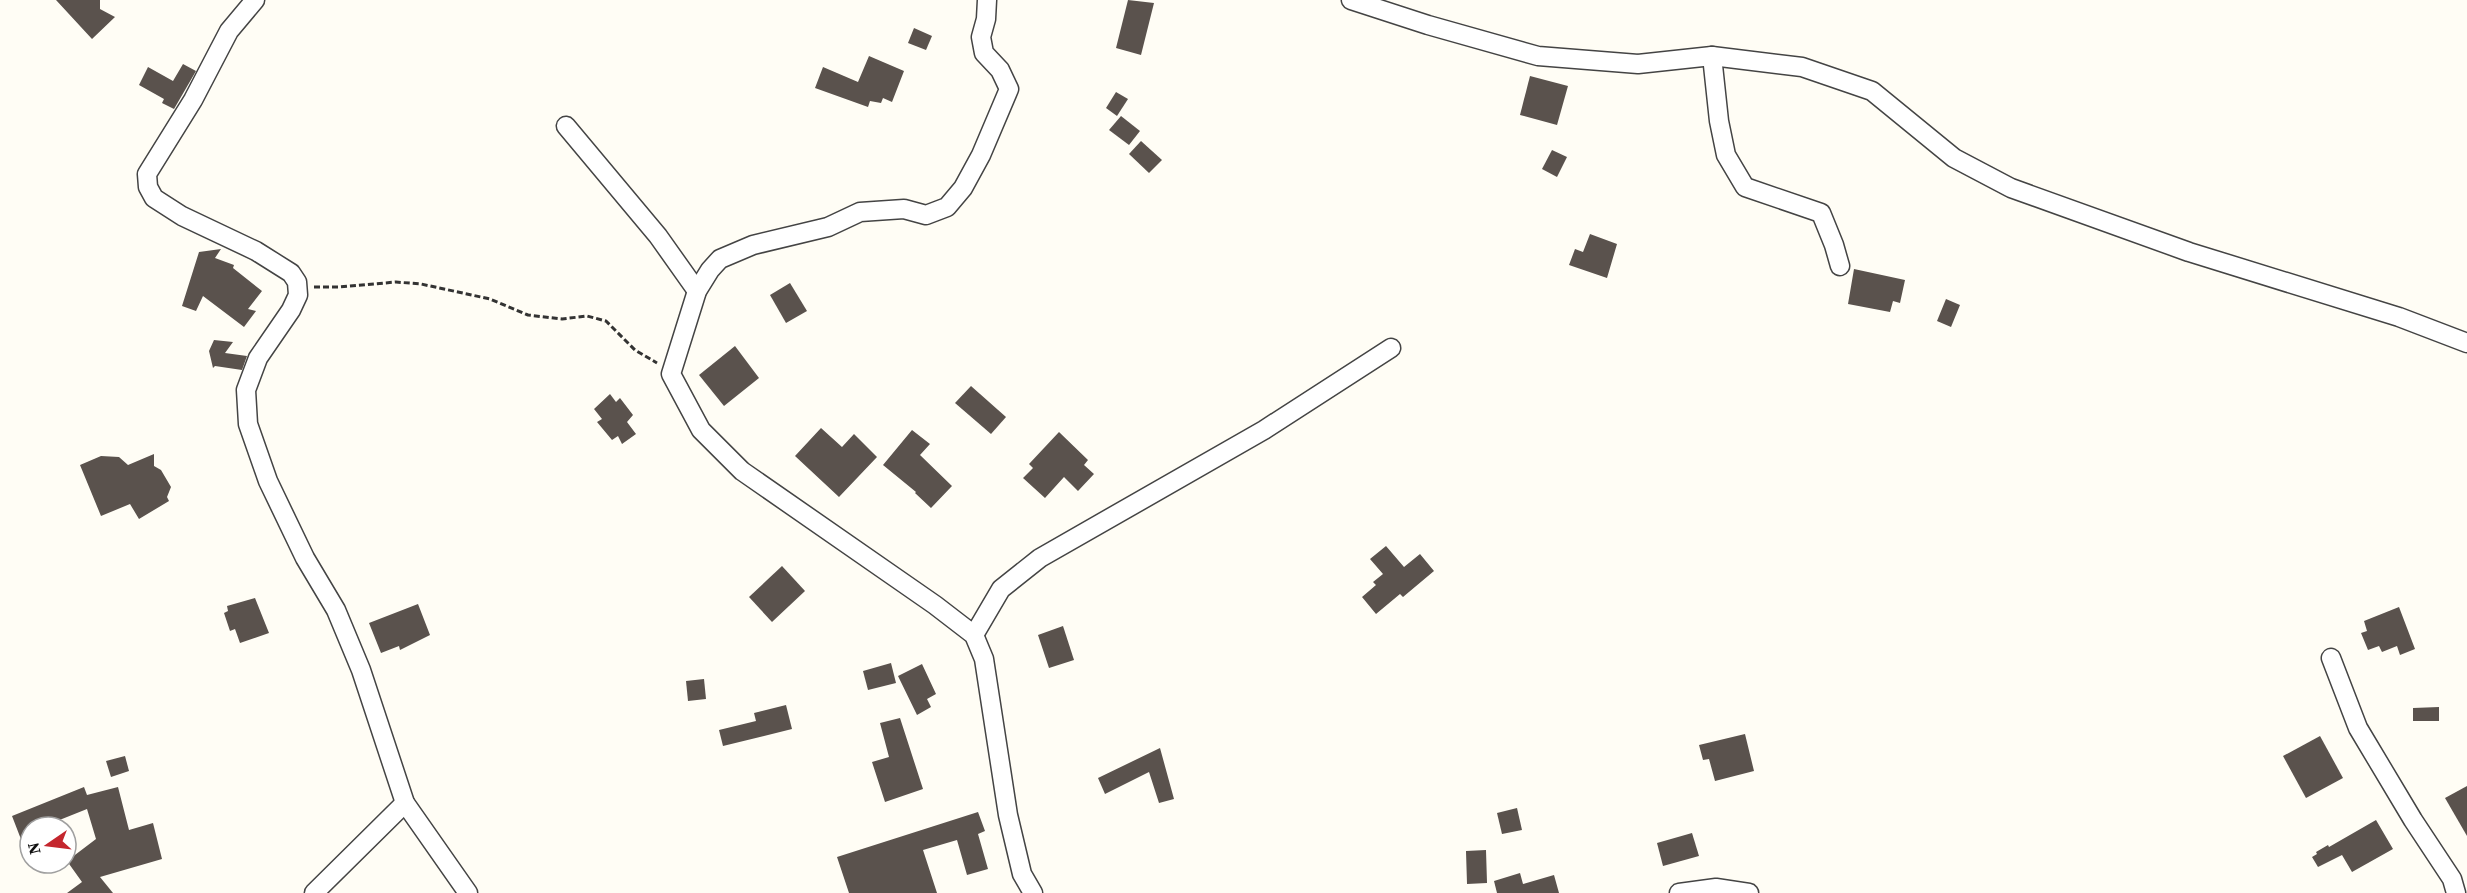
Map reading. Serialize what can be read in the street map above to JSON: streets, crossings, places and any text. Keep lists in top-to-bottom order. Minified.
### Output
{"north":"left"}
